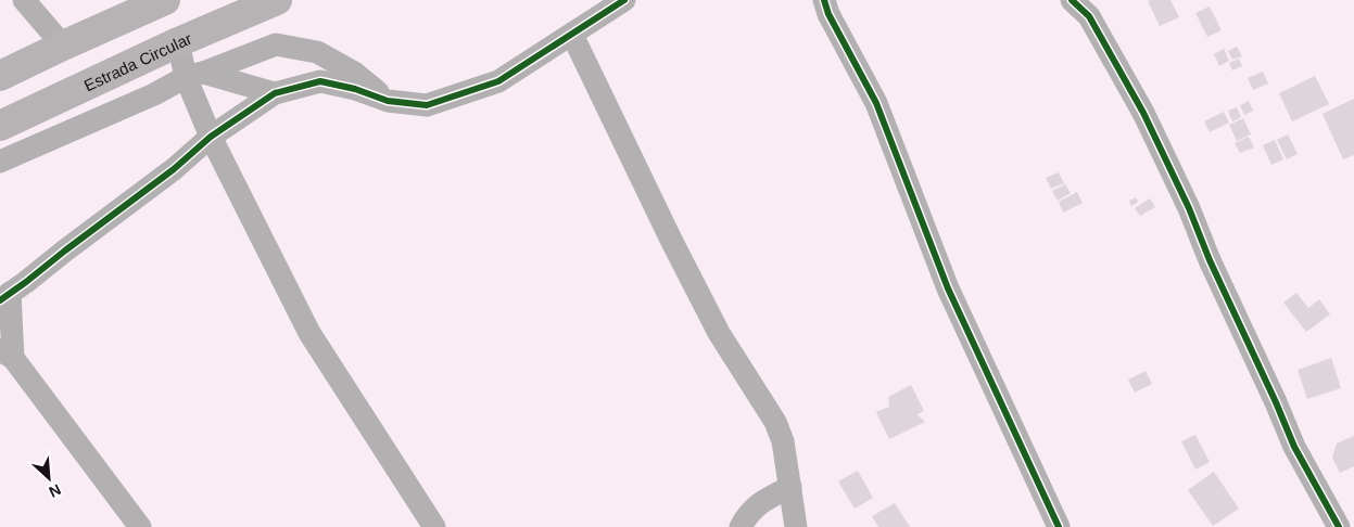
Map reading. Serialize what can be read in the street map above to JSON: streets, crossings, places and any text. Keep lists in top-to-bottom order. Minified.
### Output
{"streets":{"main road":["Estrada Circular"]},"north":"bottom right"}
